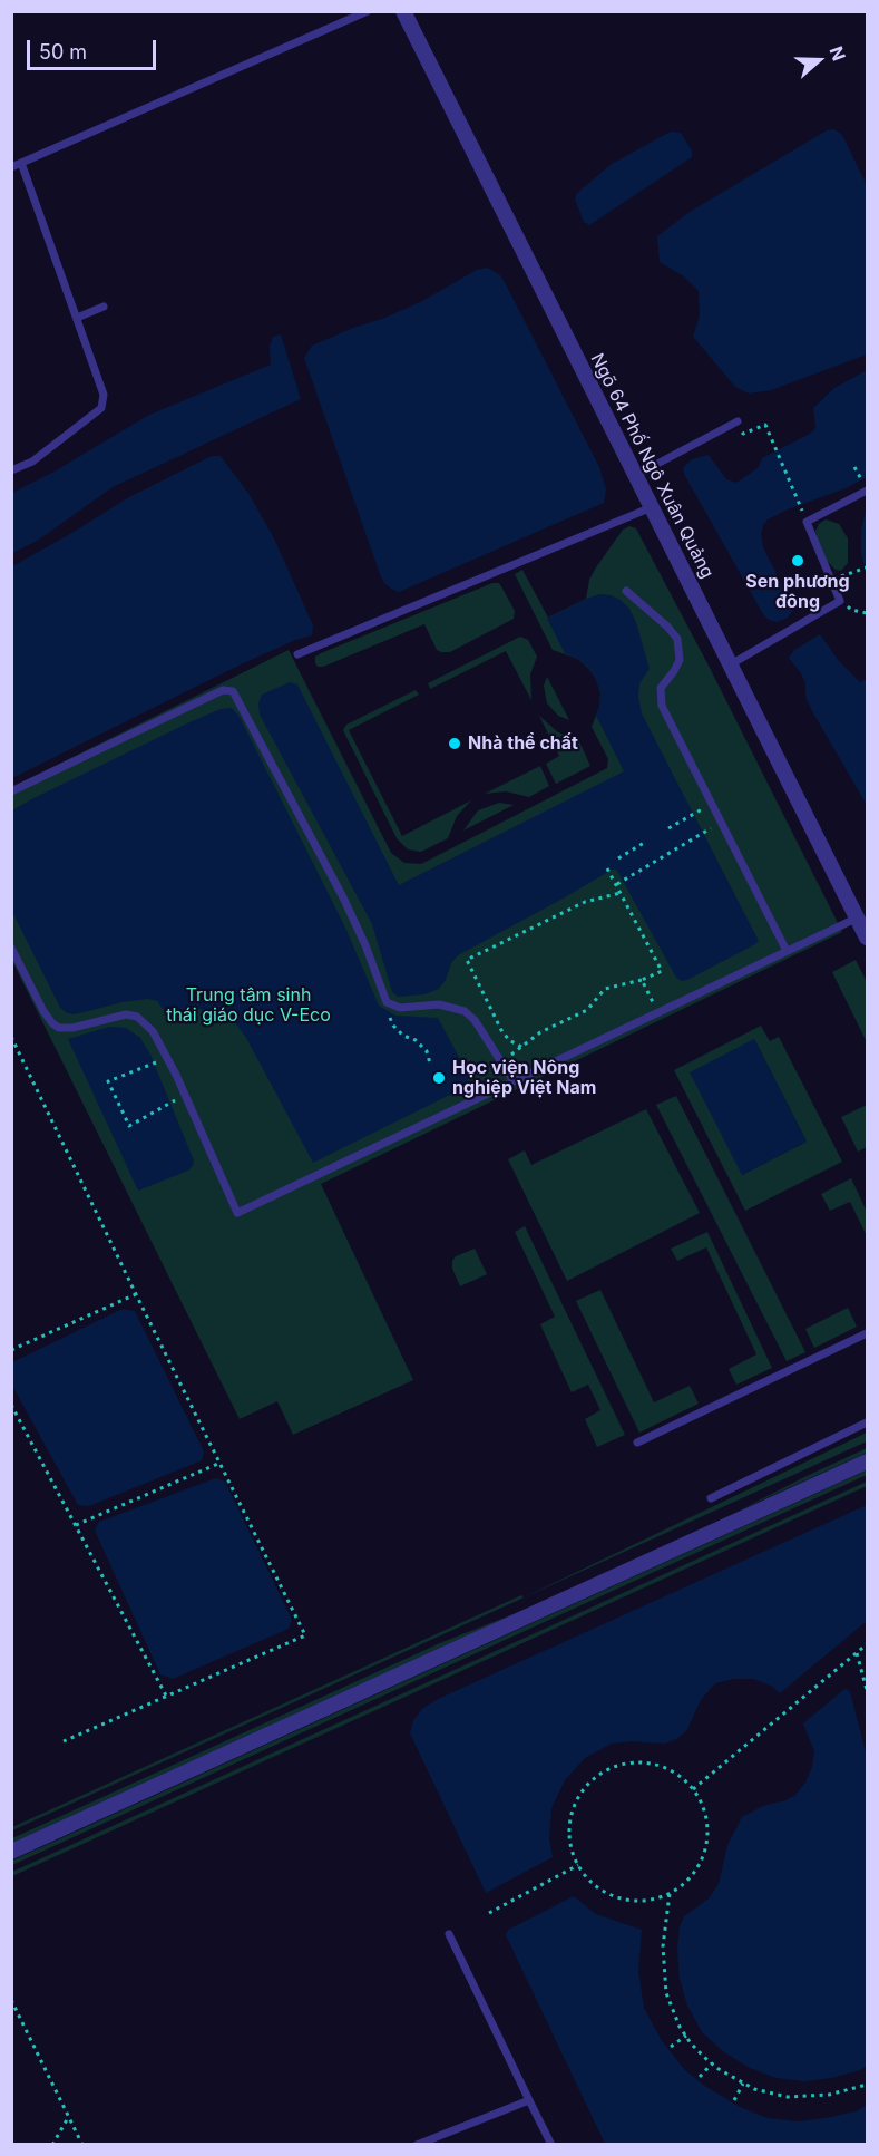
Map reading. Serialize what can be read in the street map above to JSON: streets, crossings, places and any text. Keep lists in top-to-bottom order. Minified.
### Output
{"streets":{"street":["Ngõ 64 Phố Ngô Xuân Quảng"]},"parks":["Trung tâm sinh thái giáo dục V-Eco"],"places":["Sen phương đông","Nhà thể chất","Học viện Nông nghiệp Việt Nam"],"scale_bar":"50 m","north":"right"}
